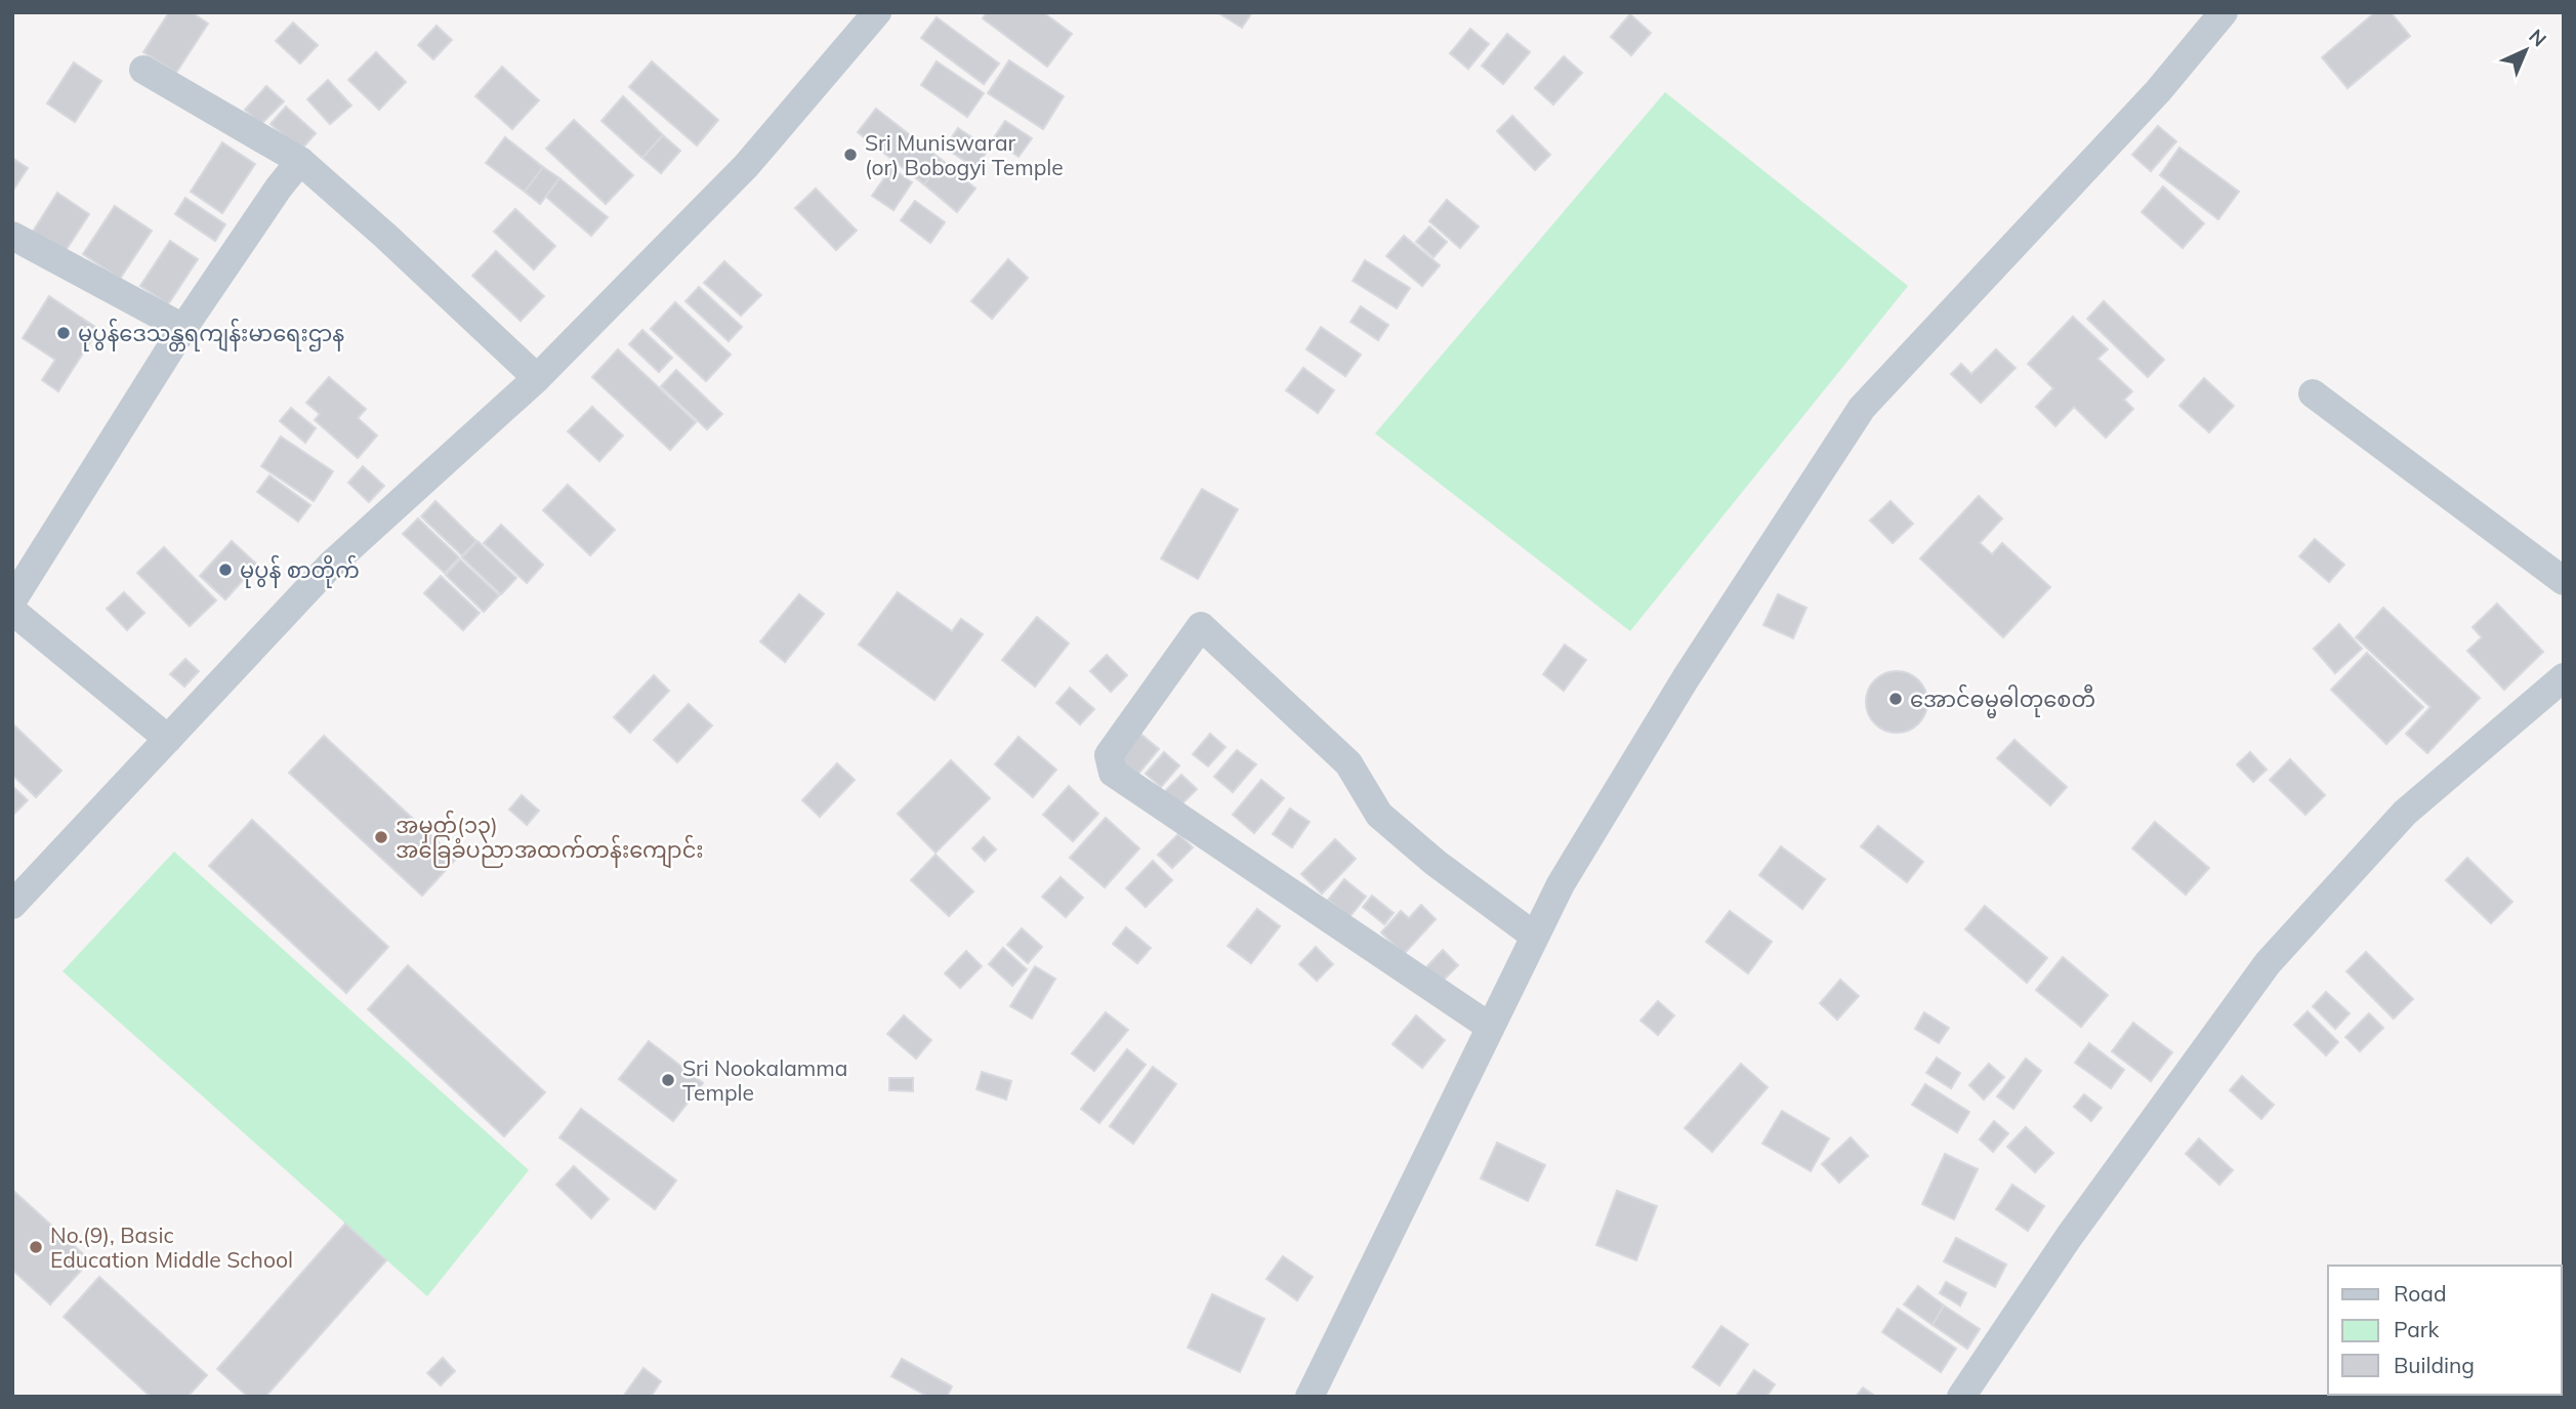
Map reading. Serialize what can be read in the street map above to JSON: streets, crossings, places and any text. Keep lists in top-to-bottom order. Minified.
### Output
{"places":["Sri Muniswarar (or) Bobogyi Temple","မုပွန်ဒေသန္တရကျန်းမာရေးဌာန","မုပွန် စာတိုက်","အောင်ဓမ္မဓါတုစေတီ","အမှတ်(၁၃) အခြေခံပညာအထက်တန်းကျောင်း","Sri Nookalamma Temple","No.(9), Basic Education Middle School"],"legend":["Road","Park","Building"],"north":"top right"}
